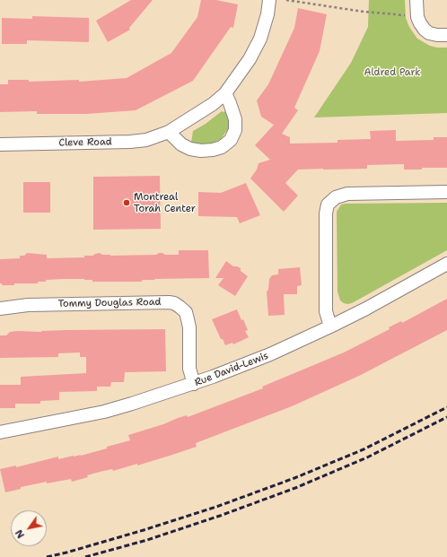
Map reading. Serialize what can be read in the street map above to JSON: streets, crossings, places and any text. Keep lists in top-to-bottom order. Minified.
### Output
{"streets":{"street":["Cleve Road","Tommy Douglas Road","Rue David-Lewis"]},"crossings":[["Tommy Douglas Road","Rue David-Lewis"]],"parks":["Aldred Park"],"places":["Montreal Torah Center"],"north":"bottom left"}
